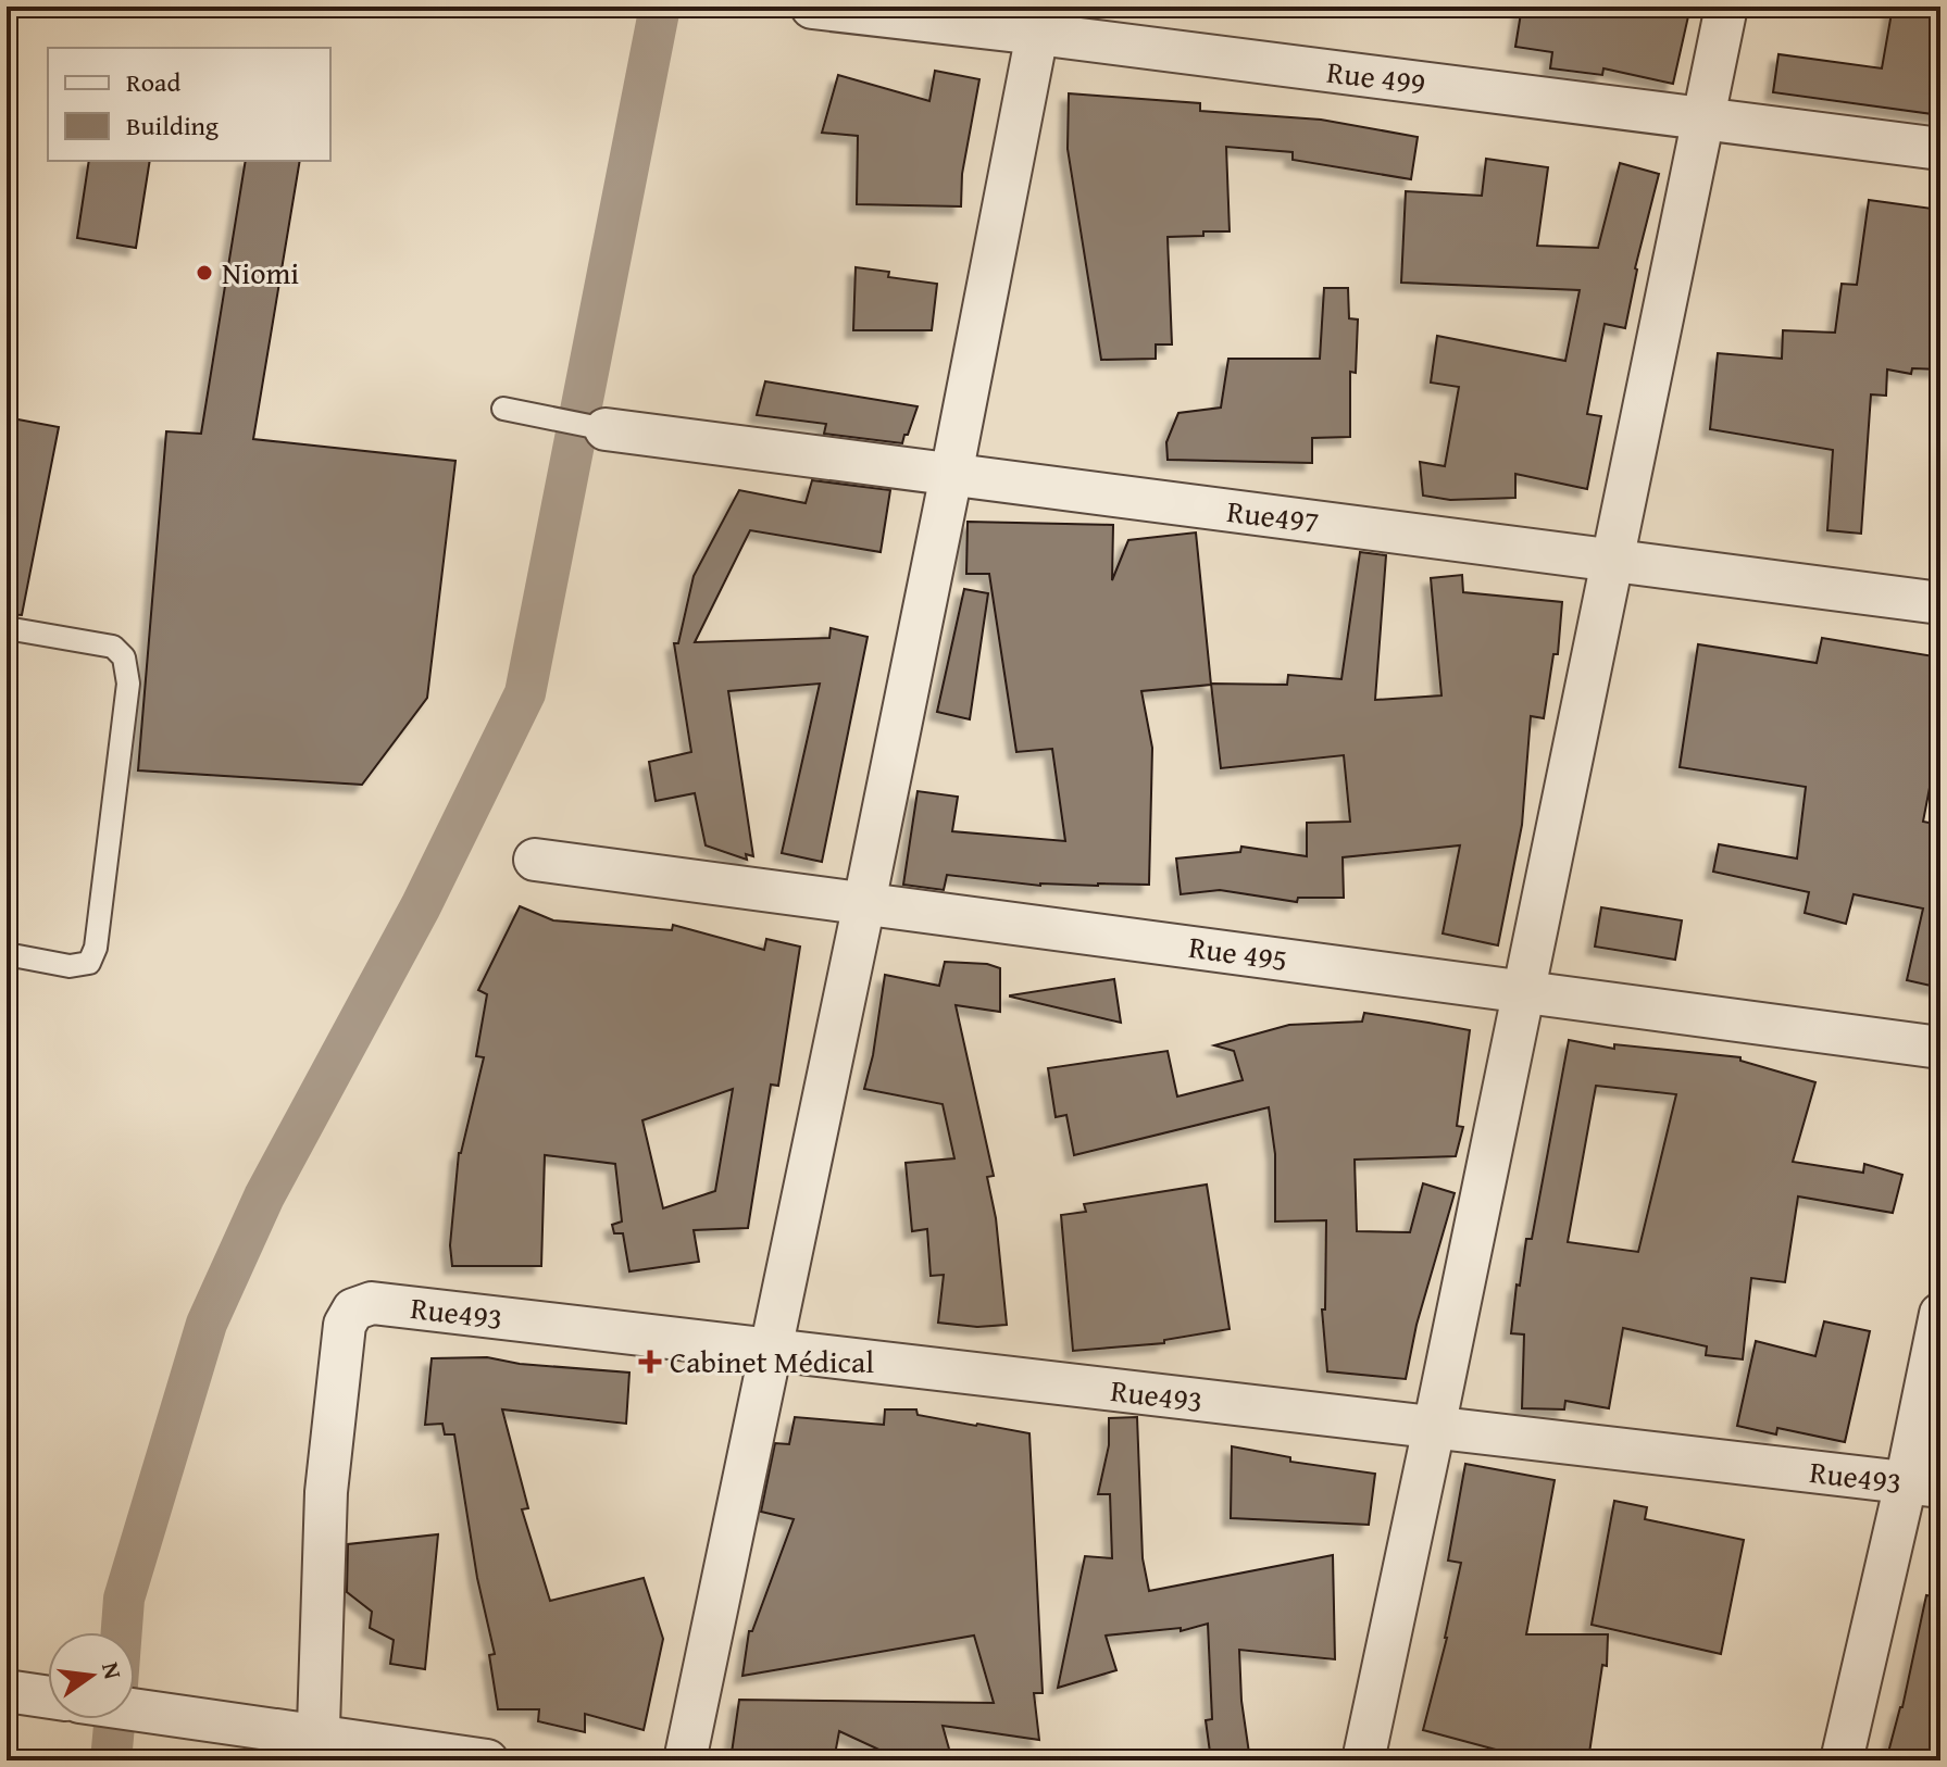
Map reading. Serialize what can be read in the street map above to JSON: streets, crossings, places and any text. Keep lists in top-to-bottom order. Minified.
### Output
{"streets":{"street":["Rue 499","Rue497","Rue 495","Rue493"]},"places":{"other":["Niomi"],"health":["Cabinet Médical"]},"legend":["Road","Building"],"north":"right"}
